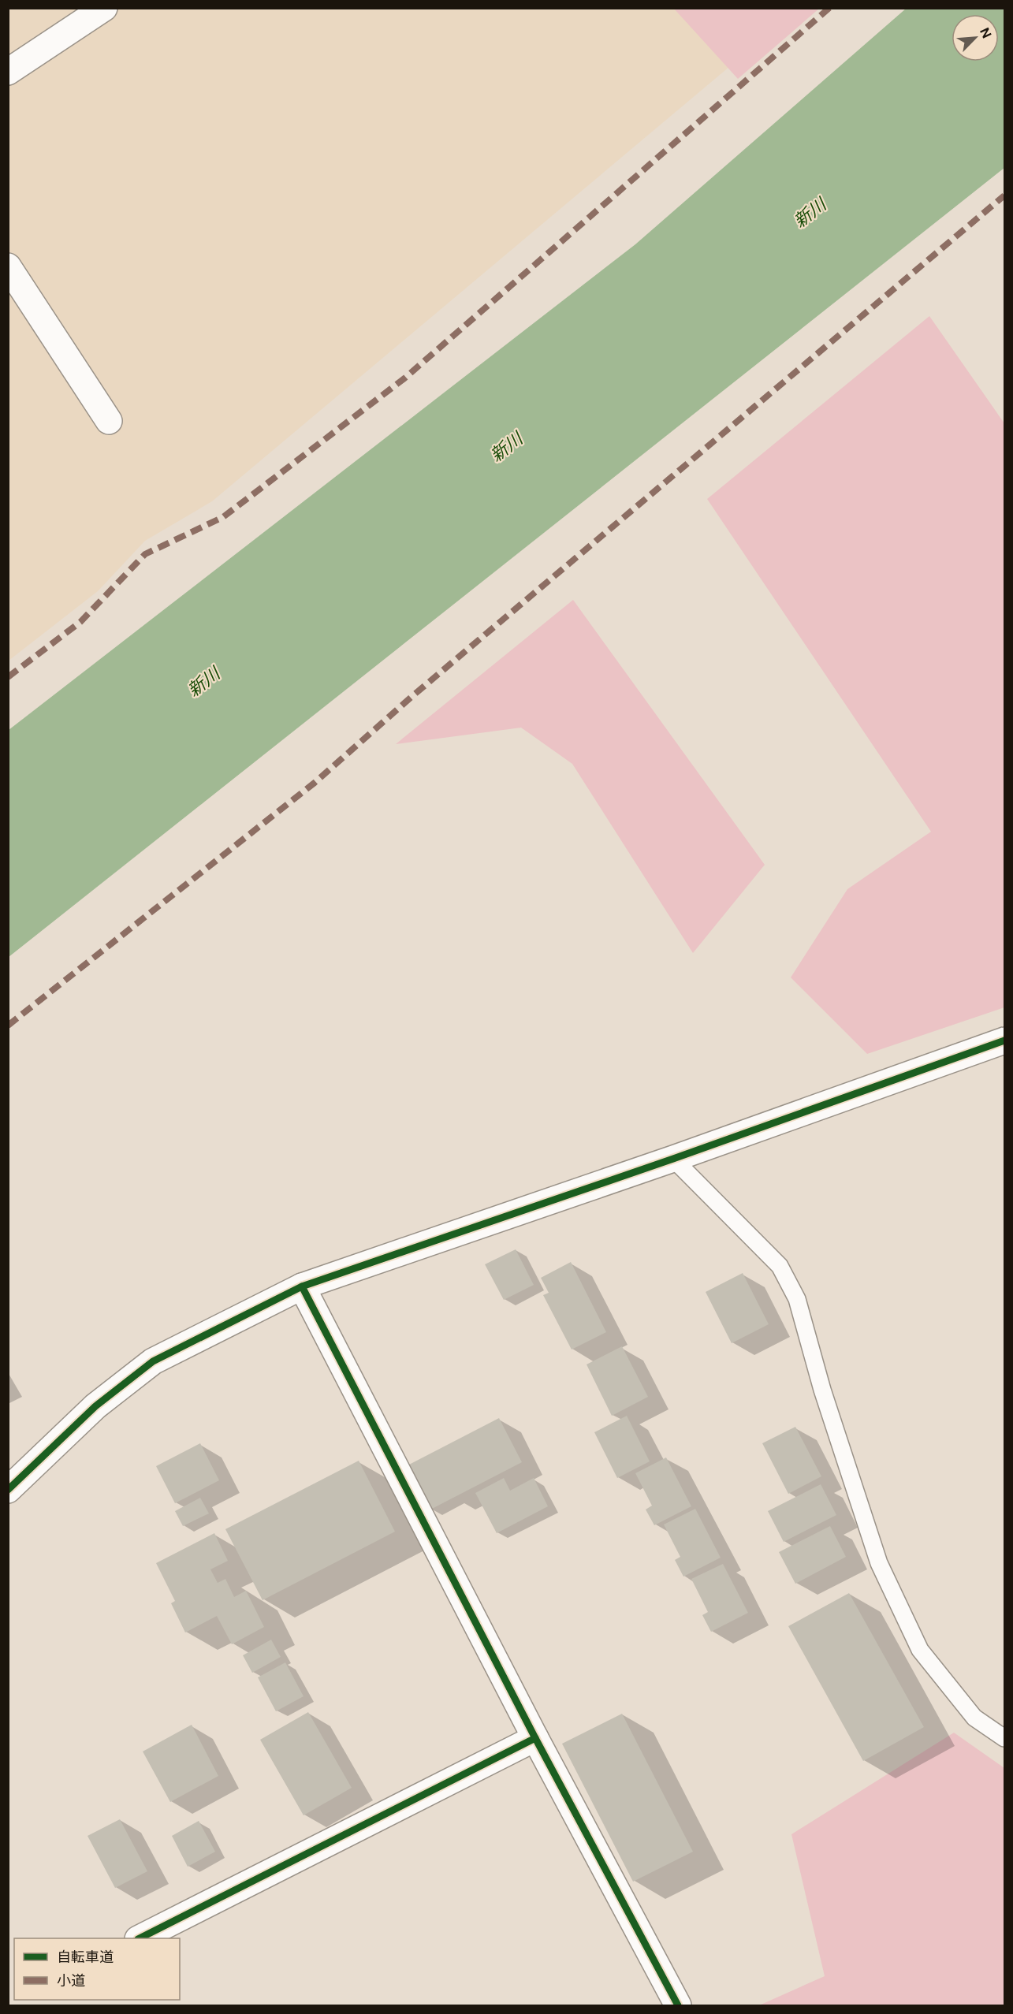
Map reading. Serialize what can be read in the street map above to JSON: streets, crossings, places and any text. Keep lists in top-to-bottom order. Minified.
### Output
{"water":["新川"],"legend":["自転車道","小道"],"north":"top right"}
